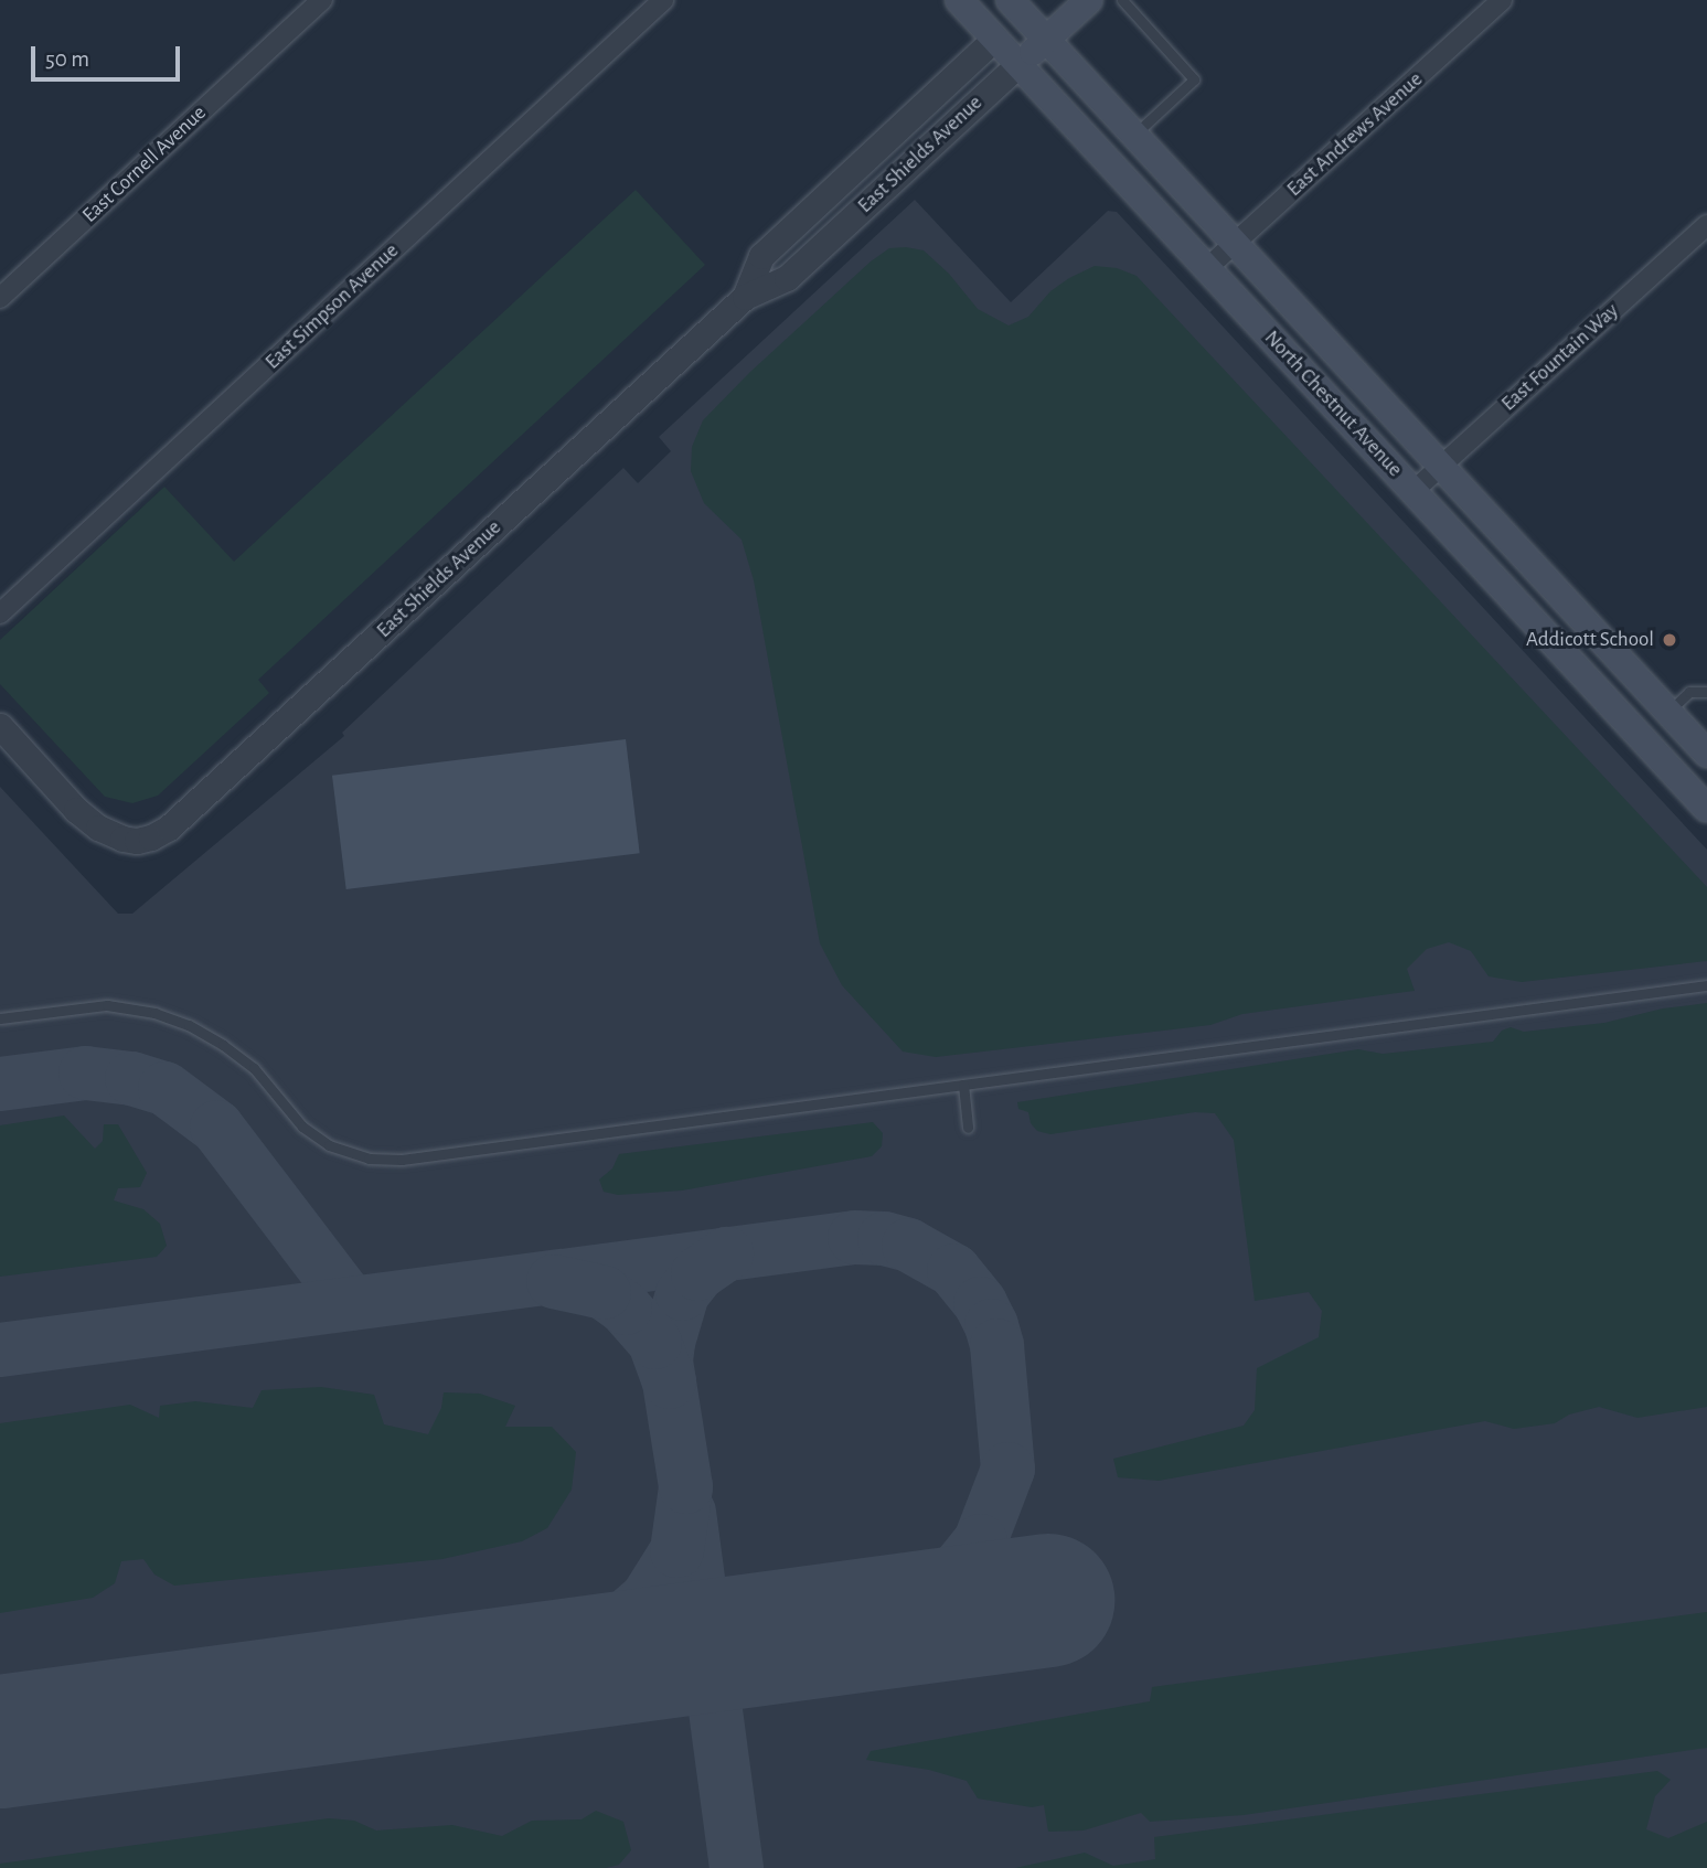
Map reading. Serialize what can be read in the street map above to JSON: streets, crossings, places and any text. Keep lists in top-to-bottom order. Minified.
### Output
{"streets":{"main road":["East Shields Avenue","North Chestnut Avenue"],"street":["East Andrews Avenue","East Cornell Avenue","East Simpson Avenue","East Fountain Way"]},"crossings":[["East Andrews Avenue","North Chestnut Avenue"],["East Shields Avenue","North Chestnut Avenue"],["East Fountain Way","North Chestnut Avenue"]],"places":["Addicott School"],"scale_bar":"50 m"}
